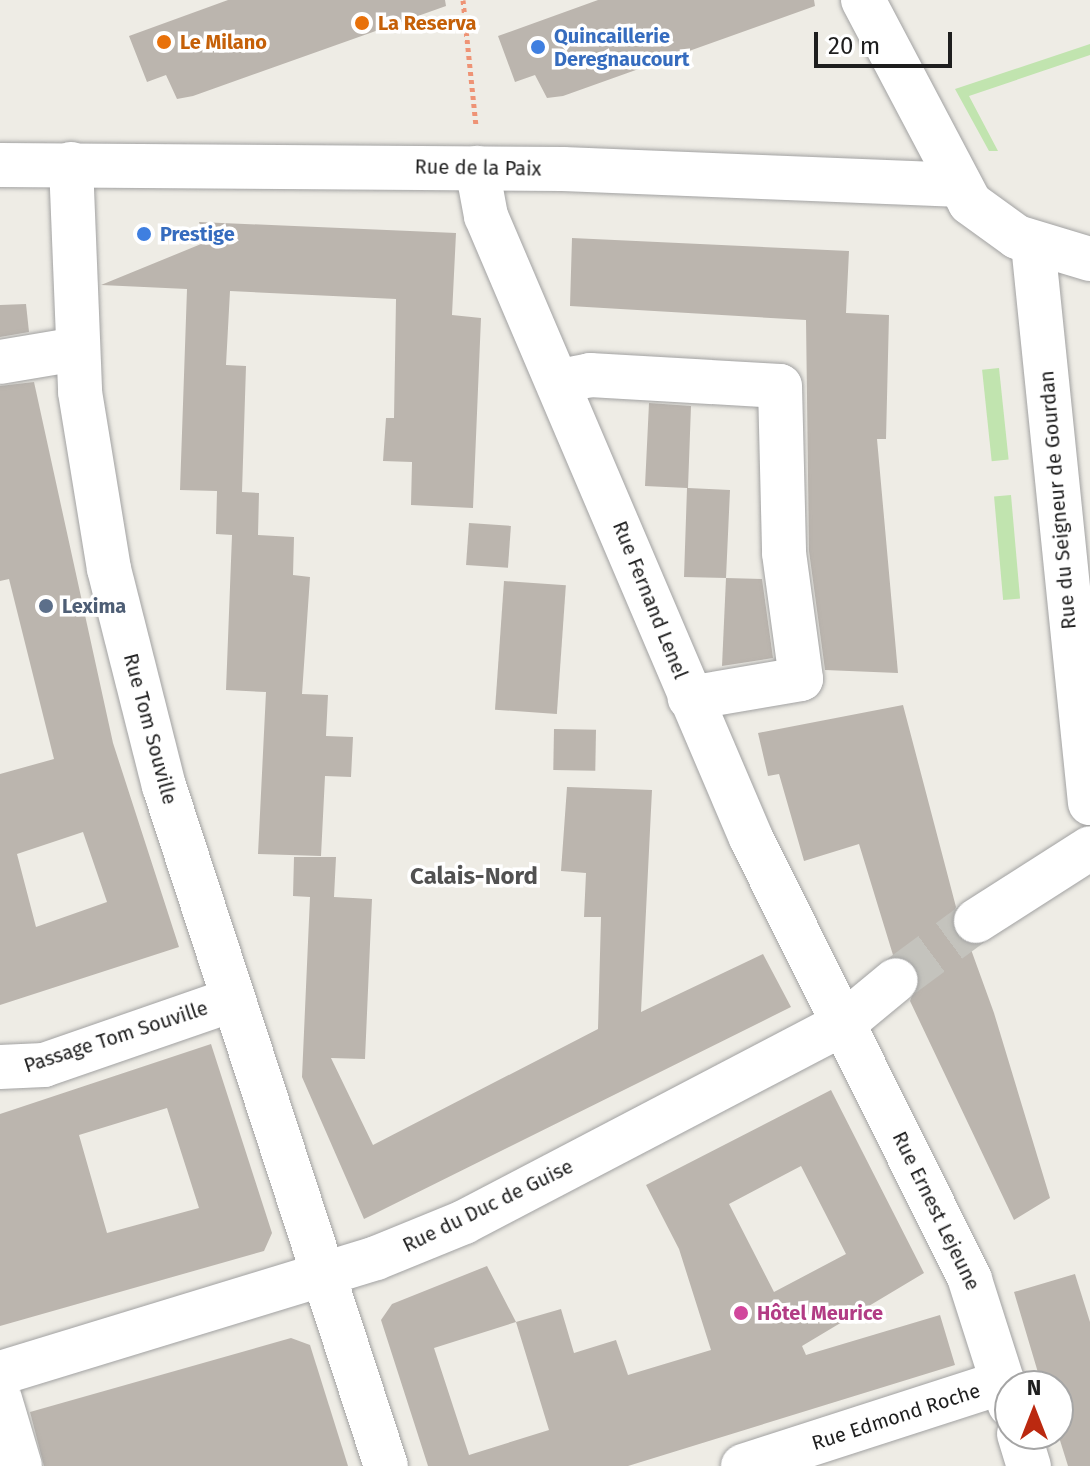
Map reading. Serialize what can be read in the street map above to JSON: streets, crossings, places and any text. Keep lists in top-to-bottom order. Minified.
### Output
{"streets":{"street":["Rue de la Paix","Rue du Seigneur de Gourdan","Rue Fernand Lenel","Rue Tom Souville","Passage Tom Souville","Rue du Duc de Guise","Rue Ernest Lejeune","Rue Edmond Roche"]},"crossings":[["Rue de la Paix","Rue Fernand Lenel"],["Rue de la Paix","Rue Tom Souville"],["Rue Fernand Lenel","Rue du Duc de Guise"],["Rue Fernand Lenel","Rue Ernest Lejeune"],["Rue Tom Souville","Passage Tom Souville"],["Rue Tom Souville","Rue du Duc de Guise"],["Rue du Duc de Guise","Rue Ernest Lejeune"]],"districts":["Calais-Nord"],"places":["La Reserva","Le Milano","Quincaillerie Deregnaucourt","Prestige","Lexima","Hôtel Meurice"],"scale_bar":"20 m","north":"top"}
